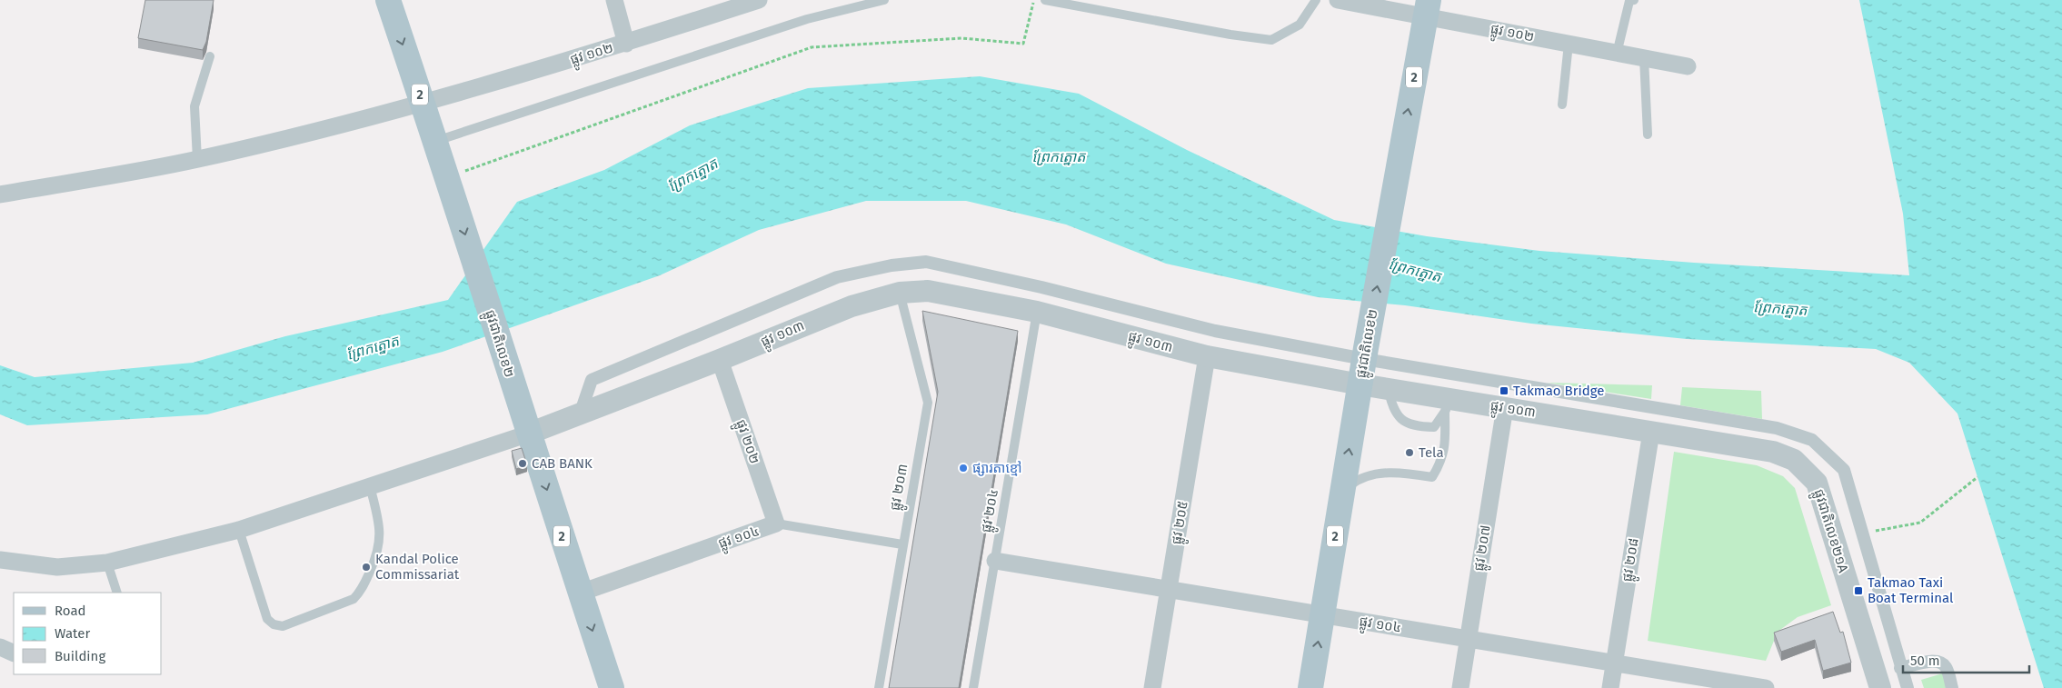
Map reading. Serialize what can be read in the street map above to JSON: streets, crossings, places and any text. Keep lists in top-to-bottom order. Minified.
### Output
{"streets":{"main road":["2","ផ្លូវជាតិលេខ២"],"street":["ផ្លូវ ១០២","ផ្លូវ ១០៣","ផ្លូវ ២០២","ផ្លូវ ២០៥","ផ្លូវជាតិលេខ២១A","ផ្លូវ ១០៤","ផ្លូវ ២០៧","ផ្លូវ ២០៨"],"lane":["ផ្លូវ ២០៣","ផ្លូវ ២០៤"]},"crossings":[["ផ្លូវ ១០២","ផ្លូវជាតិលេខ២"],["ផ្លូវ ១០៣","ផ្លូវជាតិលេខ២"],["ផ្លូវ ១០៣","ផ្លូវ ២០២"],["ផ្លូវ ១០៣","ផ្លូវ ២០៣"],["ផ្លូវ ១០៣","ផ្លូវ ២០៤"],["ផ្លូវ ១០៣","ផ្លូវ ២០៥"],["ផ្លូវ ១០៣","ផ្លូវជាតិលេខ២១A"],["ផ្លូវ ១០៣","ផ្លូវ ២០៧"],["ផ្លូវ ១០៣","ផ្លូវ ២០៨"],["ផ្លូវជាតិលេខ២","ផ្លូវ ១០៤"],["ផ្លូវ ២០២","ផ្លូវ ១០៤"],["ផ្លូវ ២០៣","ផ្លូវ ១០៤"],["ផ្លូវ ២០៤","ផ្លូវ ១០៤"],["ផ្លូវ ២០៥","ផ្លូវ ១០៤"],["ផ្លូវ ១០៤","ផ្លូវ ២០៧"],["ផ្លូវ ១០៤","ផ្លូវ ២០៨"]],"water":["ព្រែកត្នោត"],"places":{"transit":["Takmao Bridge","Takmao Taxi Boat Terminal"],"other":["Tela","CAB BANK","ផ្សារតាខ្មៅ","Kandal Police Commissariat"]},"legend":["Road","Water","Building"],"scale_bar":"50 m"}
